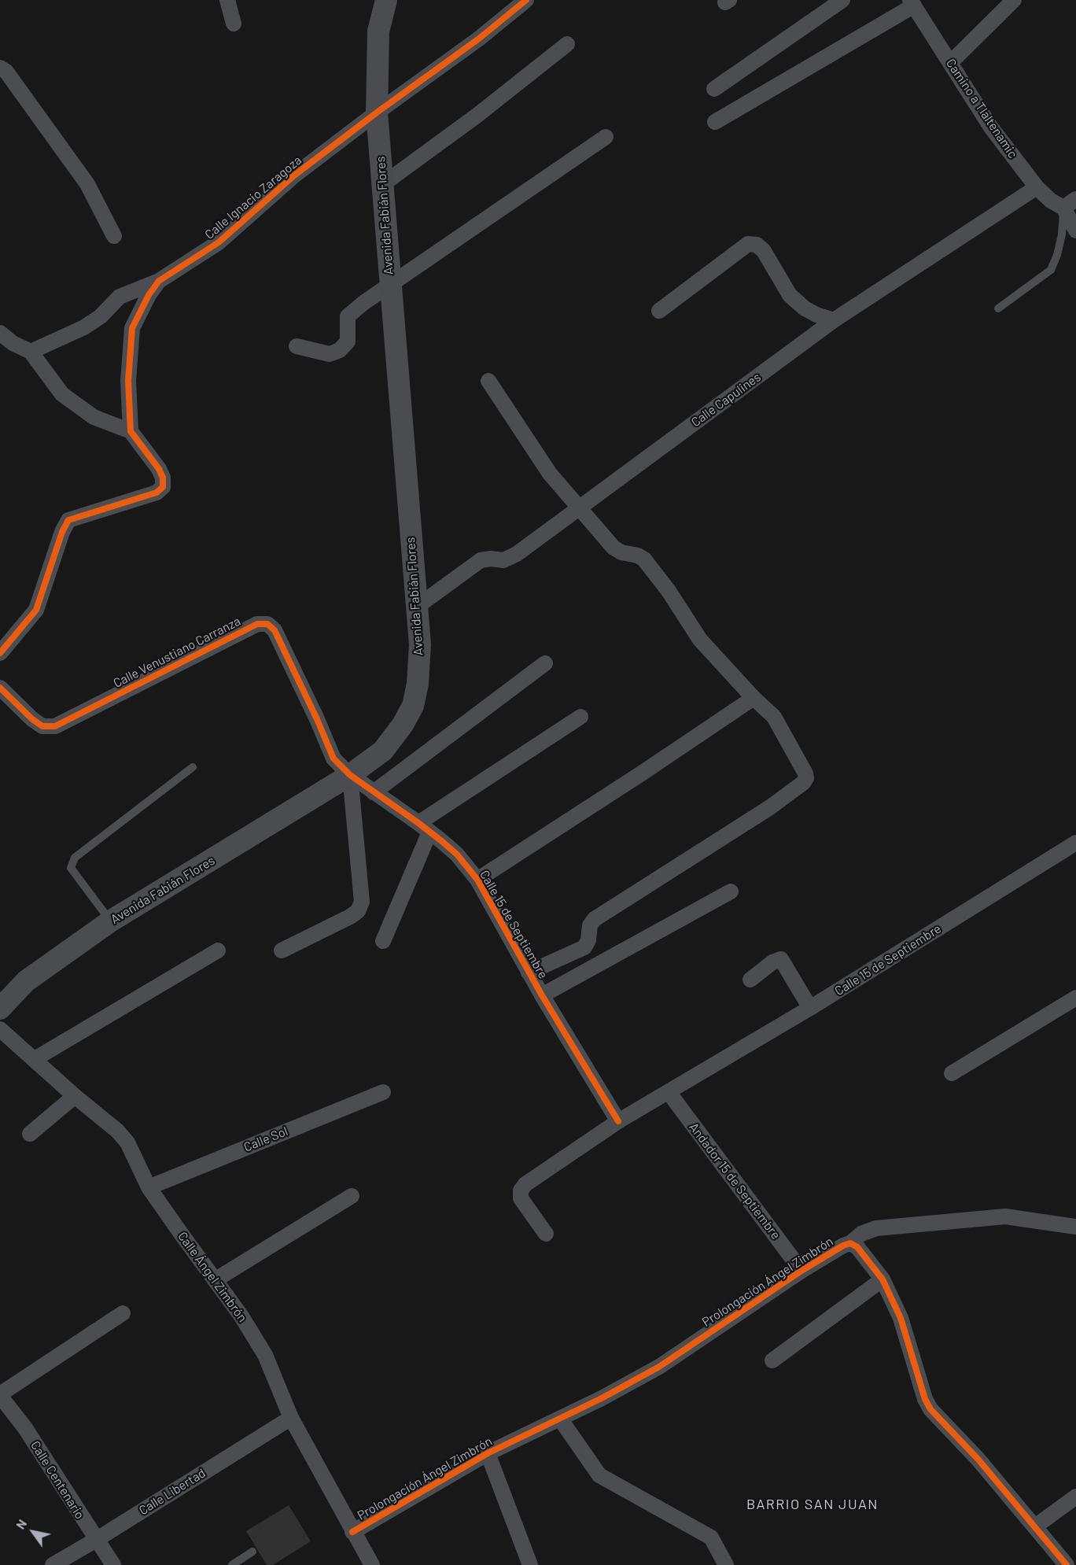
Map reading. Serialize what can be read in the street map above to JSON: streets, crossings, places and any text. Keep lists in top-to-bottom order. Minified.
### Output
{"streets":{"main road":["Avenida Fabián Flores"],"street":["Camino a Tlaltenamic","Calle Ignacio Zaragoza","Calle Capulines","Calle Venustiano Carranza","Calle 15 de Septiembre","Calle Sol","Andador 15 de Septiembre","Calle Ángel Zimbrón","Prolongación Ángel Zimbrón","Calle Centenario","Calle Libertad"]},"crossings":[["Camino a Tlaltenamic","Calle Capulines"],["Calle Ignacio Zaragoza","Avenida Fabián Flores"],["Avenida Fabián Flores","Calle Capulines"],["Avenida Fabián Flores","Calle Venustiano Carranza"],["Avenida Fabián Flores","Calle 15 de Septiembre"],["Calle Venustiano Carranza","Calle 15 de Septiembre"],["Calle 15 de Septiembre","Andador 15 de Septiembre"],["Calle Sol","Calle Ángel Zimbrón"],["Andador 15 de Septiembre","Prolongación Ángel Zimbrón"],["Calle Ángel Zimbrón","Prolongación Ángel Zimbrón"],["Calle Ángel Zimbrón","Calle Libertad"],["Calle Centenario","Calle Libertad"]],"districts":["BARRIO SAN JUAN"],"north":"top left"}
